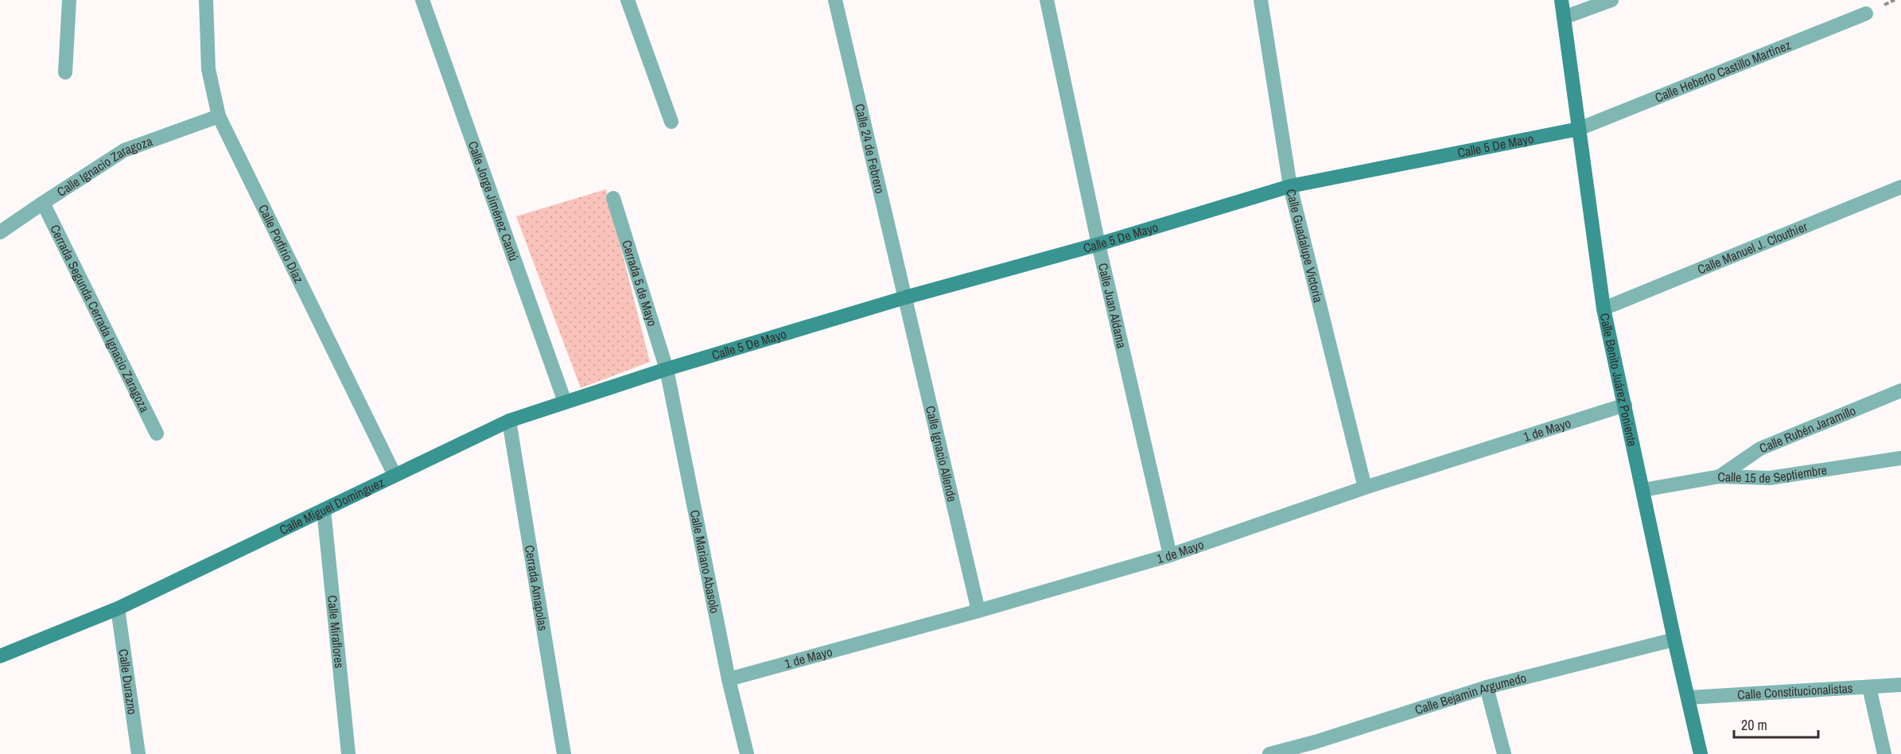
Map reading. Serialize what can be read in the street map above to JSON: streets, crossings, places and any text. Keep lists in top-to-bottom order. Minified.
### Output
{"streets":{"street":["Calle Heberto Castillo Martinez","Calle 5 De Mayo","Calle 24 de Febrero","Calle Ignacio Zaragoza","Calle Jorge Jiménez Cantú","Calle Porfirio Díaz","Calle Guadalupe Victoria","Calle Manuel J. Clouthier","Cerrada 5 de Mayo","Calle Juan Aldama","Cerrada Segunda Cerrada Ignacio Zaragoza","Calle Benito Juárez Poniente","Calle Rubén Jaramillo","1 de Mayo","Calle Ignacio Allende","Calle 15 de Septiembre","Calle Miguel Domínguez","Calle Mariano Abasolo","Cerrada Amapolas","Calle Miraflores","Calle Durazno","Calle Constitucionalistas","Calle Bejamin Argumedo"]},"crossings":[["Calle Heberto Castillo Martinez","Calle 5 De Mayo"],["Calle Heberto Castillo Martinez","Calle Benito Juárez Poniente"],["Calle 5 De Mayo","Calle 24 de Febrero"],["Calle 5 De Mayo","Calle Guadalupe Victoria"],["Calle 5 De Mayo","Cerrada 5 de Mayo"],["Calle 5 De Mayo","Calle Juan Aldama"],["Calle 5 De Mayo","Calle Benito Juárez Poniente"],["Calle 5 De Mayo","Calle Ignacio Allende"],["Calle 5 De Mayo","Calle Miguel Domínguez"],["Calle 5 De Mayo","Calle Mariano Abasolo"],["Calle 24 de Febrero","Calle Ignacio Allende"],["Calle Ignacio Zaragoza","Calle Porfirio Díaz"],["Calle Ignacio Zaragoza","Cerrada Segunda Cerrada Ignacio Zaragoza"],["Calle Jorge Jiménez Cantú","Calle Miguel Domínguez"],["Calle Porfirio Díaz","Calle Miguel Domínguez"],["Calle Guadalupe Victoria","1 de Mayo"],["Calle Manuel J. Clouthier","Calle Benito Juárez Poniente"],["Cerrada 5 de Mayo","Calle Miguel Domínguez"],["Cerrada 5 de Mayo","Calle Mariano Abasolo"],["Calle Juan Aldama","1 de Mayo"],["Calle Benito Juárez Poniente","1 de Mayo"],["Calle Benito Juárez Poniente","Calle 15 de Septiembre"],["Calle Benito Juárez Poniente","Calle Constitucionalistas"],["Calle Benito Juárez Poniente","Calle Bejamin Argumedo"],["Calle Rubén Jaramillo","Calle 15 de Septiembre"],["1 de Mayo","Calle Ignacio Allende"],["1 de Mayo","Calle Mariano Abasolo"],["Calle Miguel Domínguez","Calle Mariano Abasolo"],["Calle Miguel Domínguez","Cerrada Amapolas"],["Calle Miguel Domínguez","Calle Miraflores"],["Calle Miguel Domínguez","Calle Durazno"]],"scale_bar":"20 m"}
